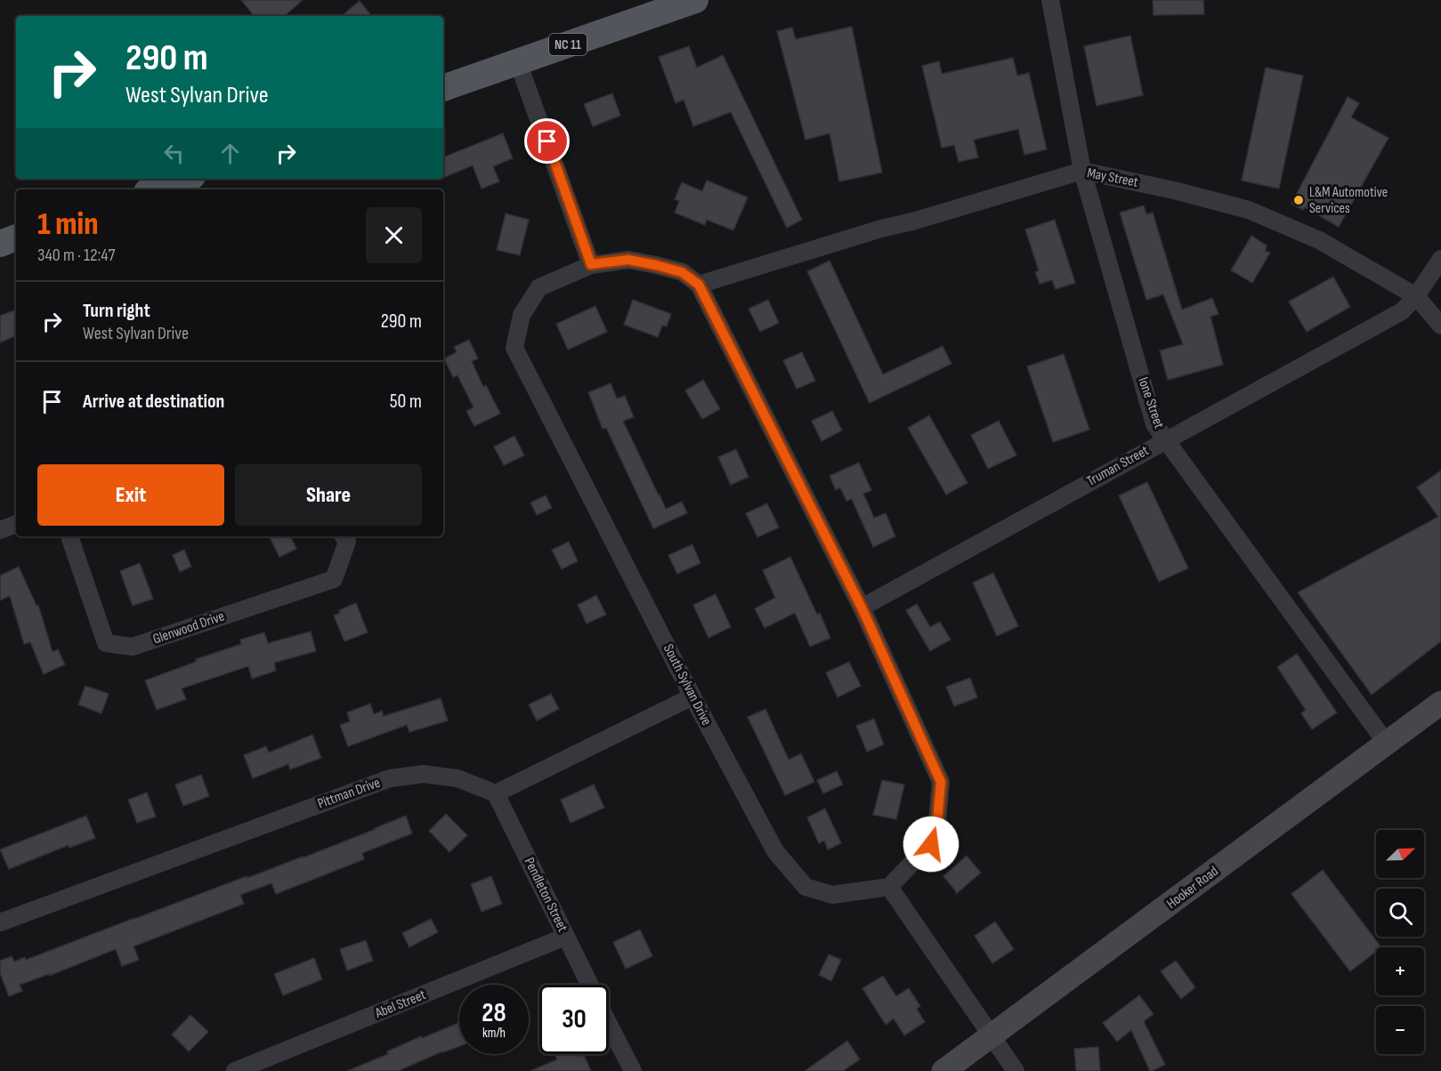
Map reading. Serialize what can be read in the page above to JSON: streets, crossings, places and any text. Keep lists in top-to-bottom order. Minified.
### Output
{"streets":{"main road":["NC 11","Hooker Road"],"street":["May Street","Ione Street","Truman Street","Glenwood Drive","South Sylvan Drive","Pittman Drive","Pendleton Street","Abel Street"]},"crossings":[["May Street","Ione Street"],["May Street","Truman Street"],["May Street","South Sylvan Drive"],["Ione Street","Truman Street"],["Ione Street","Hooker Road"],["Pittman Drive","Pendleton Street"],["Pendleton Street","Abel Street"]],"places":["L&M Automotive Services"],"north":"top right","page":{"turn":["290 m","West Sylvan Drive"],"heading":["1 min","340 m · 12:47"],"list":[{"name":"Turn right","note":"West Sylvan Drive","value":"290 m"},{"name":"Arrive at destination","value":"50 m"}],"buttons":["Exit","Share"],"map_buttons":["+","−"],"speed":"28 km/h","limit":"30"}}
